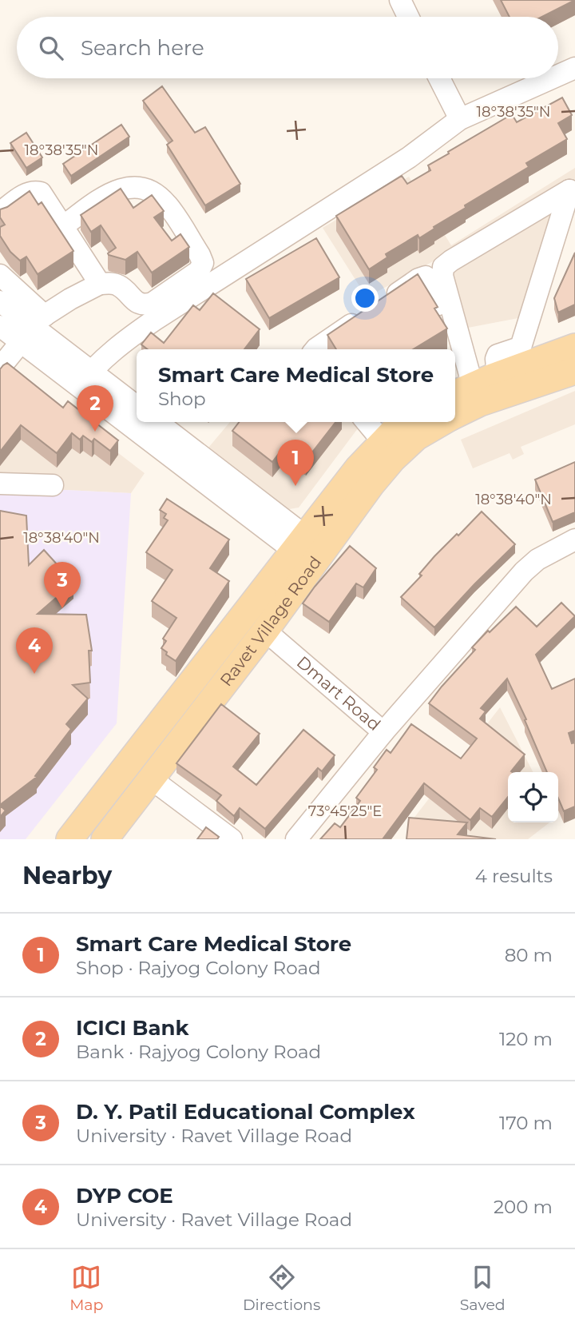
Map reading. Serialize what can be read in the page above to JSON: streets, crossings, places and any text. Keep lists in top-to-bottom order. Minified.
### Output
{"streets":{"main road":["Ravet Village Road"],"street":["Dmart Road"]},"crossings":[["Ravet Village Road","Dmart Road"]],"page":{"search":"Search here","popup":["Smart Care Medical Store","Shop"],"pins":["2","1","3","4"],"heading":["Nearby","4 results"],"list":[{"mark":"1","name":"Smart Care Medical Store","note":"Shop · Rajyog Colony Road","value":"80 m"},{"mark":"2","name":"ICICI Bank","note":"Bank · Rajyog Colony Road","value":"120 m"},{"mark":"3","name":"D. Y. Patil Educational Complex","note":"University · Ravet Village Road","value":"170 m"},{"mark":"4","name":"DYP COE","note":"University · Ravet Village Road","value":"200 m"}],"nav":["Map","Directions","Saved"]},"coordinates":["18°38'35\"N","18°38'40\"N","73°45'25\"E"]}
